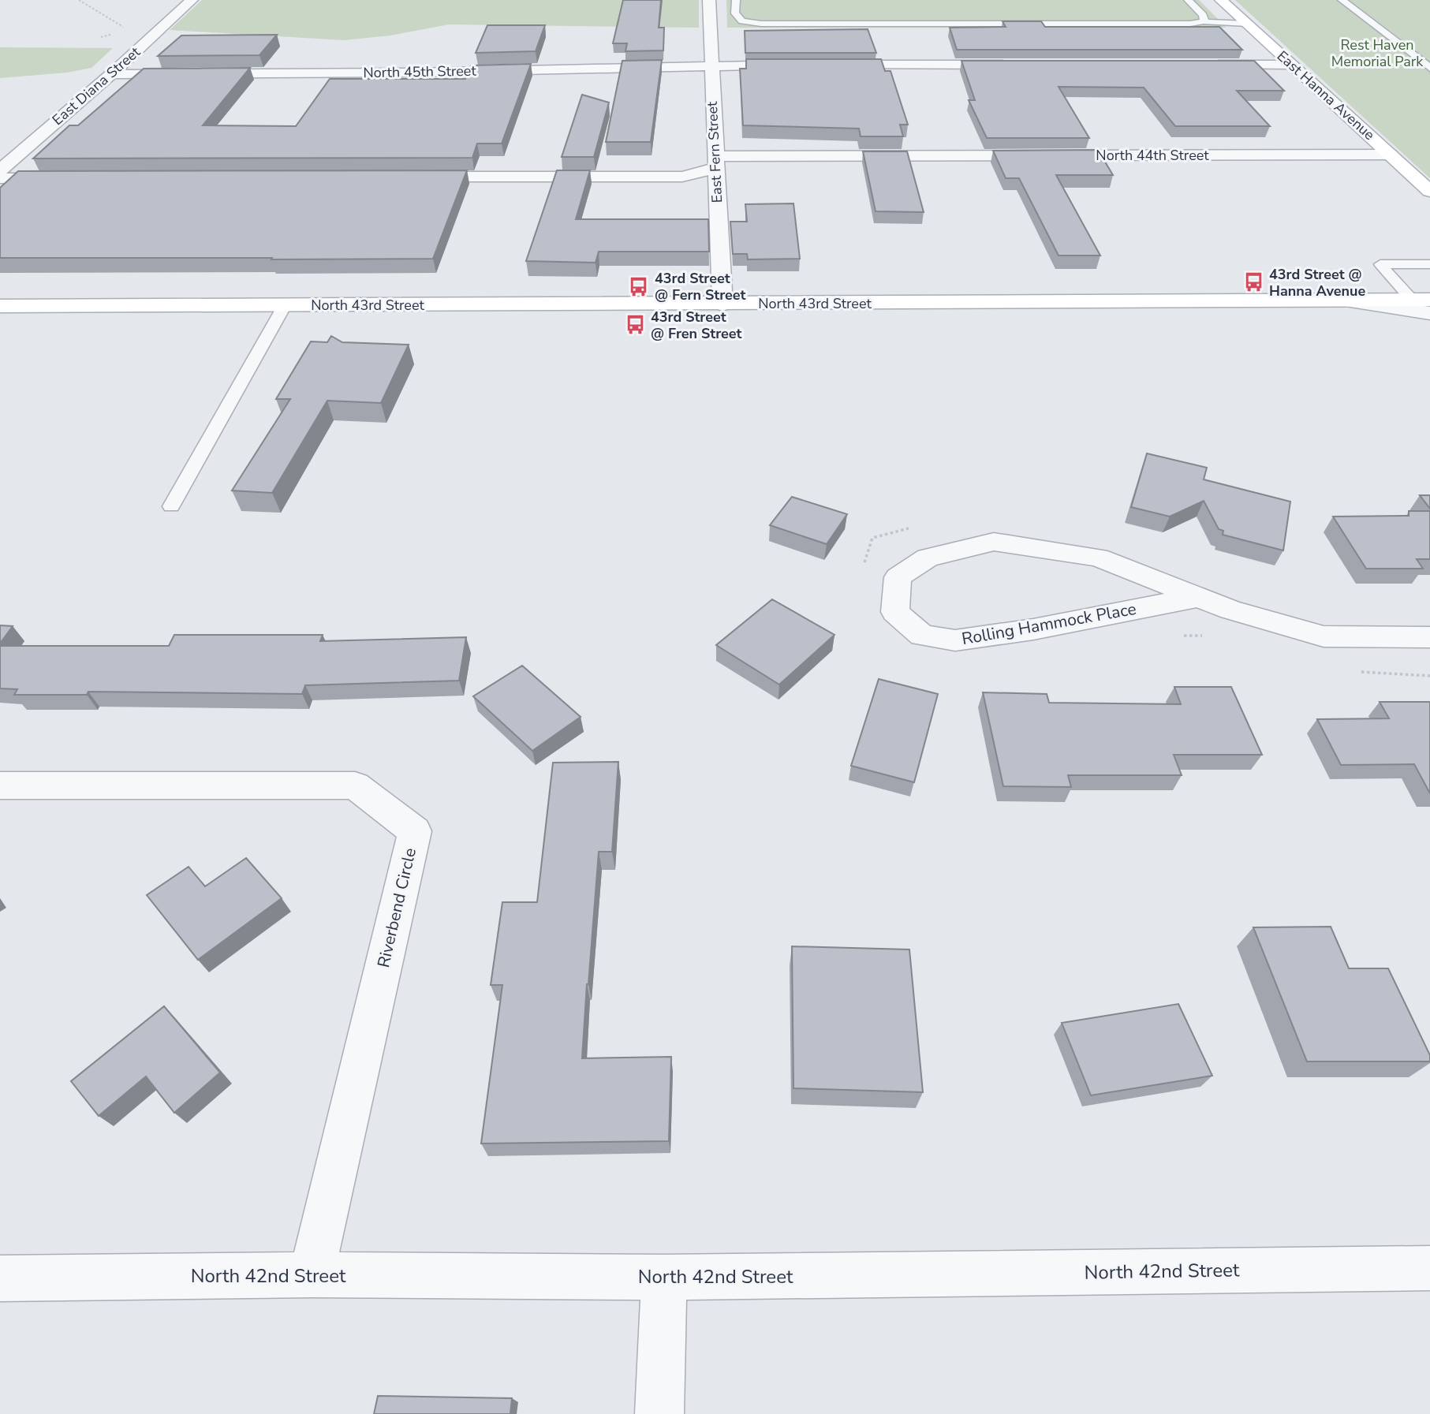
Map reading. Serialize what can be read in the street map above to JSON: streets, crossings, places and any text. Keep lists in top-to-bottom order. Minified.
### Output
{"streets":{"street":["North 45th Street","East Diana Street","East Hanna Avenue","East Fern Street","North 44th Street","North 43rd Street","Rolling Hammock Place","Riverbend Circle","North 42nd Street"]},"crossings":[["North 45th Street","East Diana Street"],["North 45th Street","East Fern Street"],["East Hanna Avenue","North 44th Street"],["East Fern Street","North 44th Street"],["East Fern Street","North 43rd Street"],["Riverbend Circle","North 42nd Street"]],"parks":["Rest Haven Memorial Park"],"places":{"bus stop":["43rd Street @ Hanna Avenue","43rd Street @ Fern Street","43rd Street @ Fren Street"]}}
